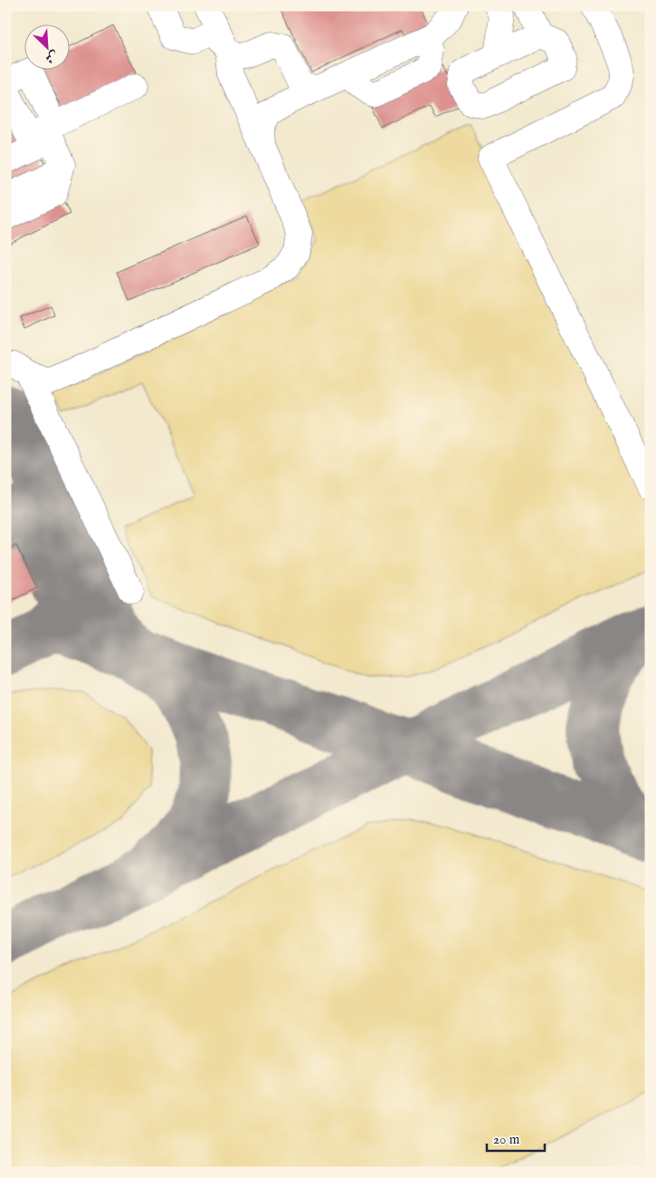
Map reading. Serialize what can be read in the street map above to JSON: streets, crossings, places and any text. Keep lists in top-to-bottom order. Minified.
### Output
{"scale_bar":"20 m","north":"bottom right"}
